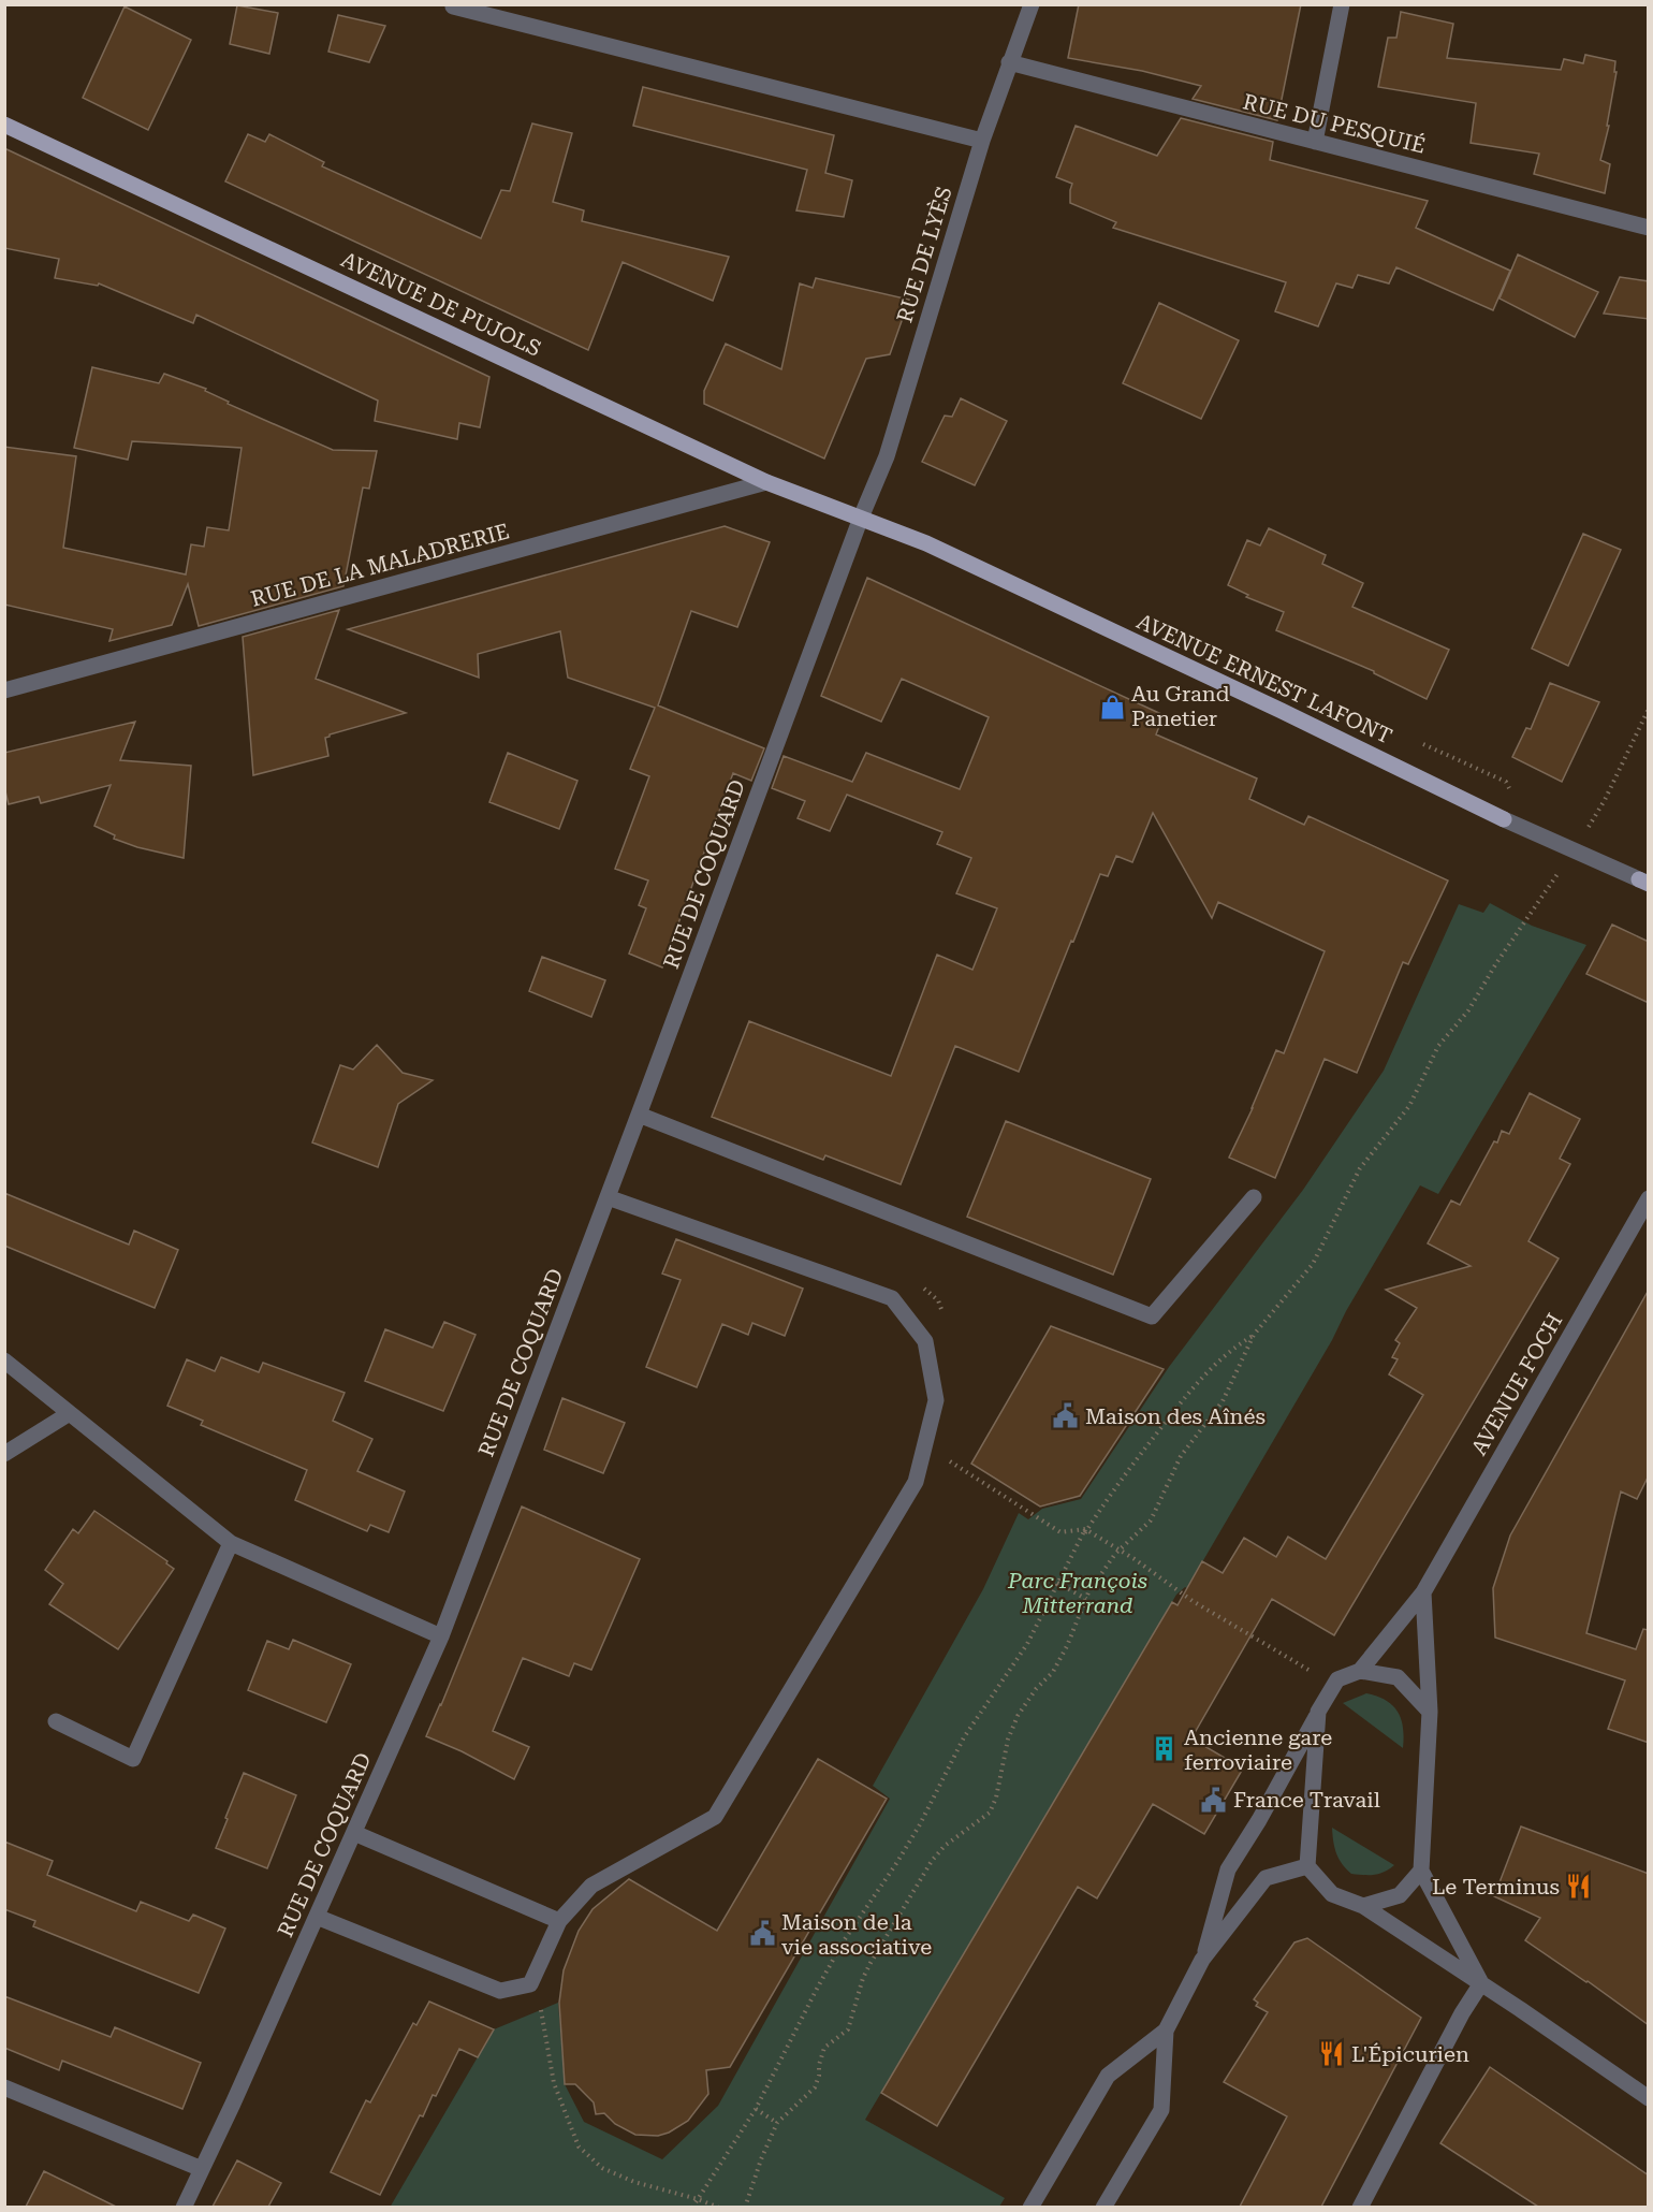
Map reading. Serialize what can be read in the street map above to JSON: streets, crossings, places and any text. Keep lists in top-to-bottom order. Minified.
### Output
{"streets":{"main road":["AVENUE DE PUJOLS","AVENUE ERNEST LAFONT"],"street":["RUE DU PESQUIÉ","RUE DE LYÈS","RUE DE LA MALADRERIE","RUE DE COQUARD","AVENUE FOCH"]},"crossings":[["RUE DU PESQUIÉ","RUE DE LYÈS"],["RUE DE LYÈS","AVENUE DE PUJOLS"],["RUE DE LYÈS","AVENUE ERNEST LAFONT"],["RUE DE LYÈS","RUE DE COQUARD"],["AVENUE DE PUJOLS","RUE DE LA MALADRERIE"],["AVENUE DE PUJOLS","AVENUE ERNEST LAFONT"],["AVENUE DE PUJOLS","RUE DE COQUARD"],["AVENUE ERNEST LAFONT","RUE DE COQUARD"]],"parks":["Parc François Mitterrand"],"places":{"shop":["Au Grand Panetier"],"public building":["Maison des Aînés","France Travail","Maison de la vie associative"],"building":["Ancienne gare ferroviaire"],"restaurant":["Le Terminus","L'Épicurien"]}}
